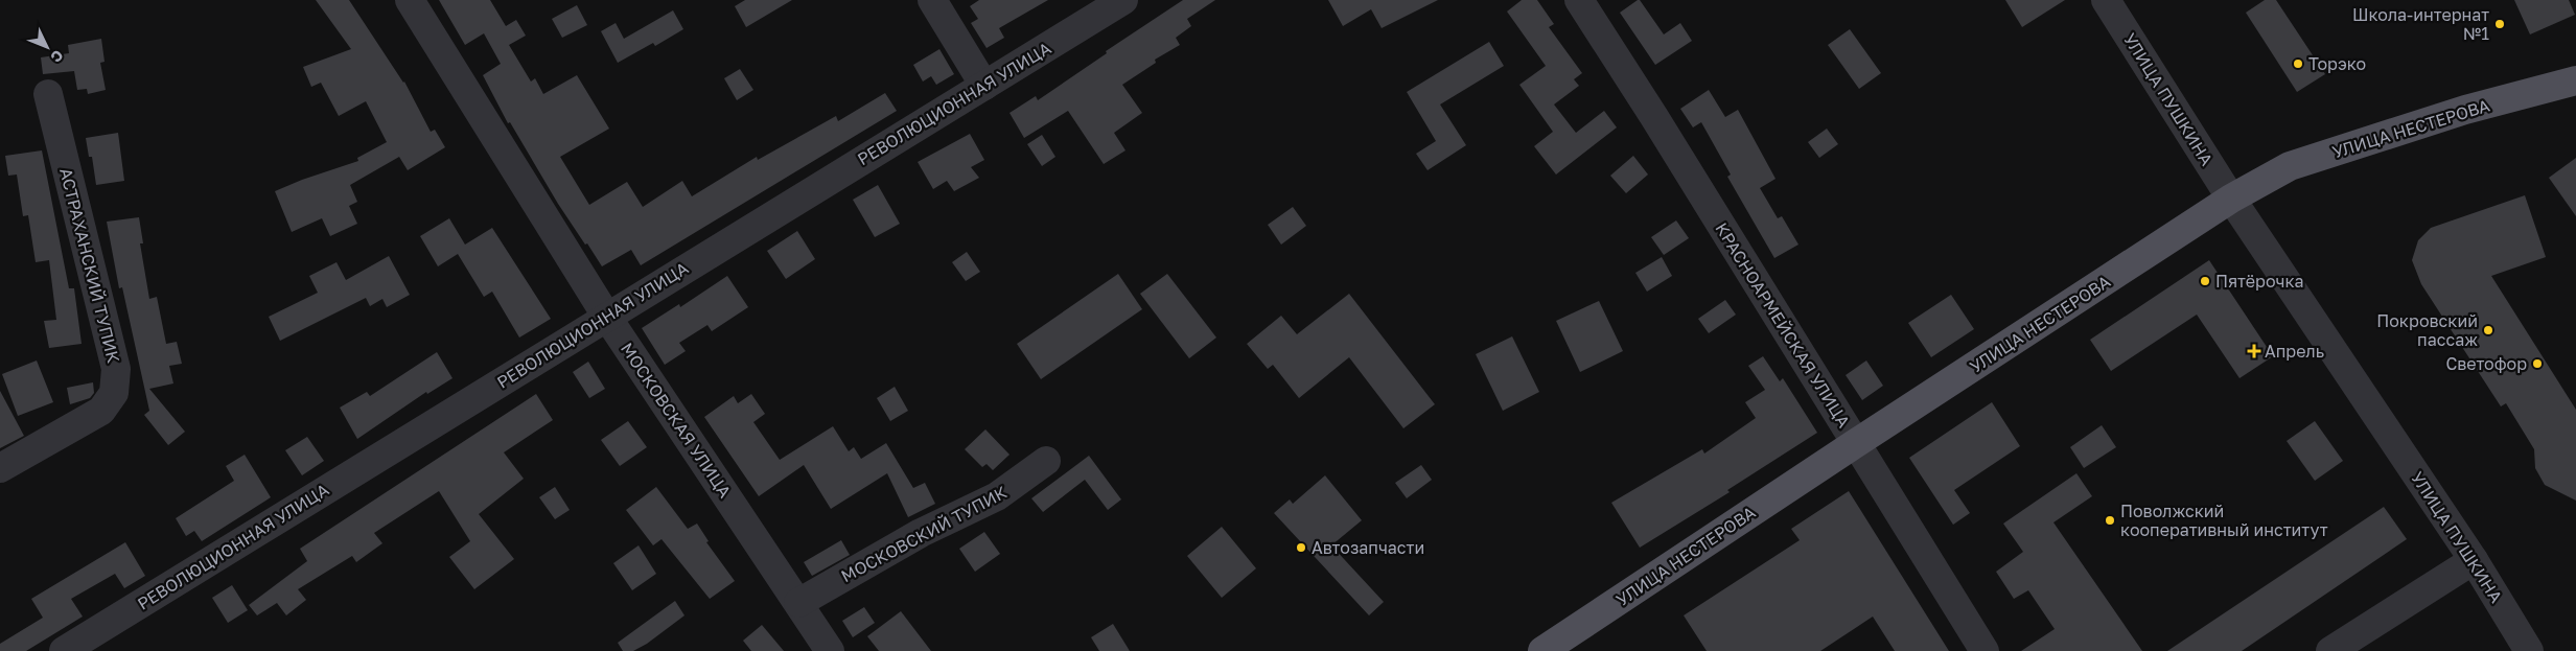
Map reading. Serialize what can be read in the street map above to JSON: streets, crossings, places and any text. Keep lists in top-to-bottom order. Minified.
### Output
{"streets":{"main road":["УЛИЦА НЕСТЕРОВА"],"street":["УЛИЦА ПУШКИНА","РЕВОЛЮЦИОННАЯ УЛИЦА","АСТРАХАНСКИЙ ТУПИК","КРАСНОАРМЕЙСКАЯ УЛИЦА","МОСКОВСКАЯ УЛИЦА","МОСКОВСКИЙ ТУПИК"]},"crossings":[["УЛИЦА ПУШКИНА","УЛИЦА НЕСТЕРОВА"],["РЕВОЛЮЦИОННАЯ УЛИЦА","МОСКОВСКАЯ УЛИЦА"],["УЛИЦА НЕСТЕРОВА","КРАСНОАРМЕЙСКАЯ УЛИЦА"],["МОСКОВСКАЯ УЛИЦА","МОСКОВСКИЙ ТУПИК"]],"places":{"other":["Школа-интернат №1","Торэко","Пятёрочка","Покровский пассаж","Светофор","Поволжский кооперативный институт","Автозапчасти"],"health":["Апрель"]},"north":"bottom right"}
